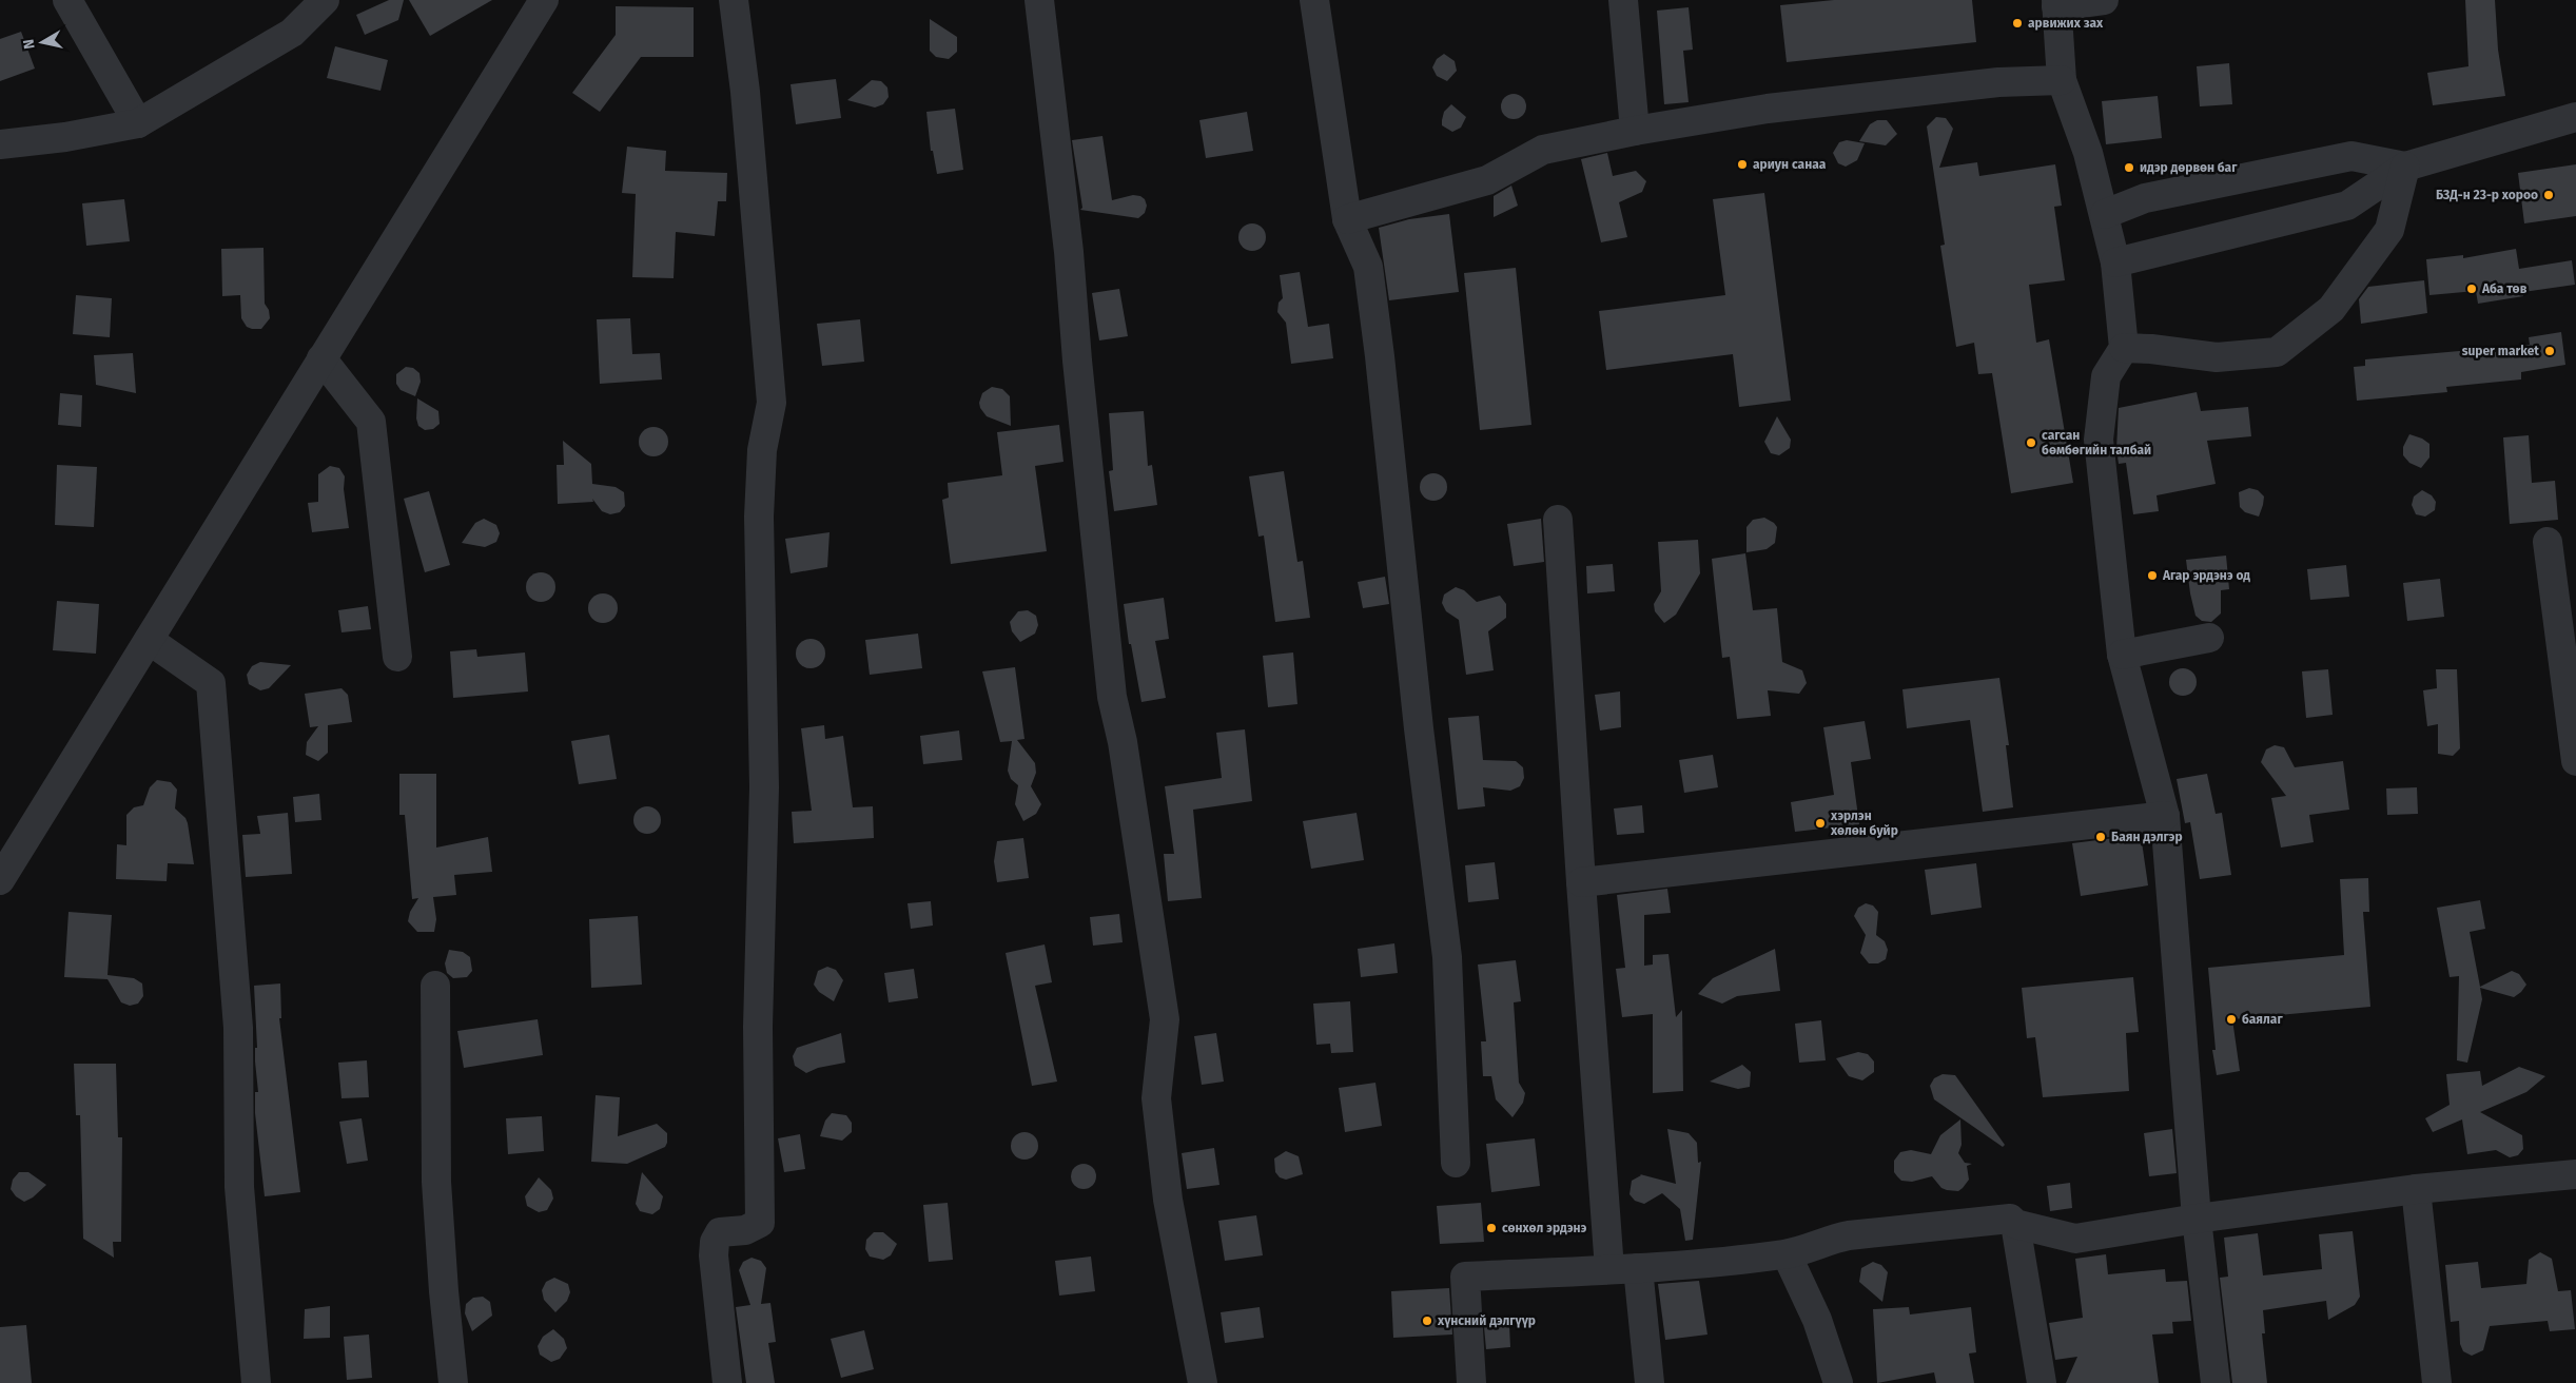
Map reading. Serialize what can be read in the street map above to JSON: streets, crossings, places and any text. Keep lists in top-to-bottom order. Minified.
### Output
{"places":["арвижих зах","ариун санаа","идэр дөрвөн баг","БЗД-н 23-р хороо","Аба төв","super market","сагсан бөмбөгийн талбай","Агар эрдэнэ од","хэрлэн хөлөн буйр","Баян дэлгэр","баялаг","сөнхөл эрдэнэ","хүнсний дэлгүүр"],"north":"left"}
